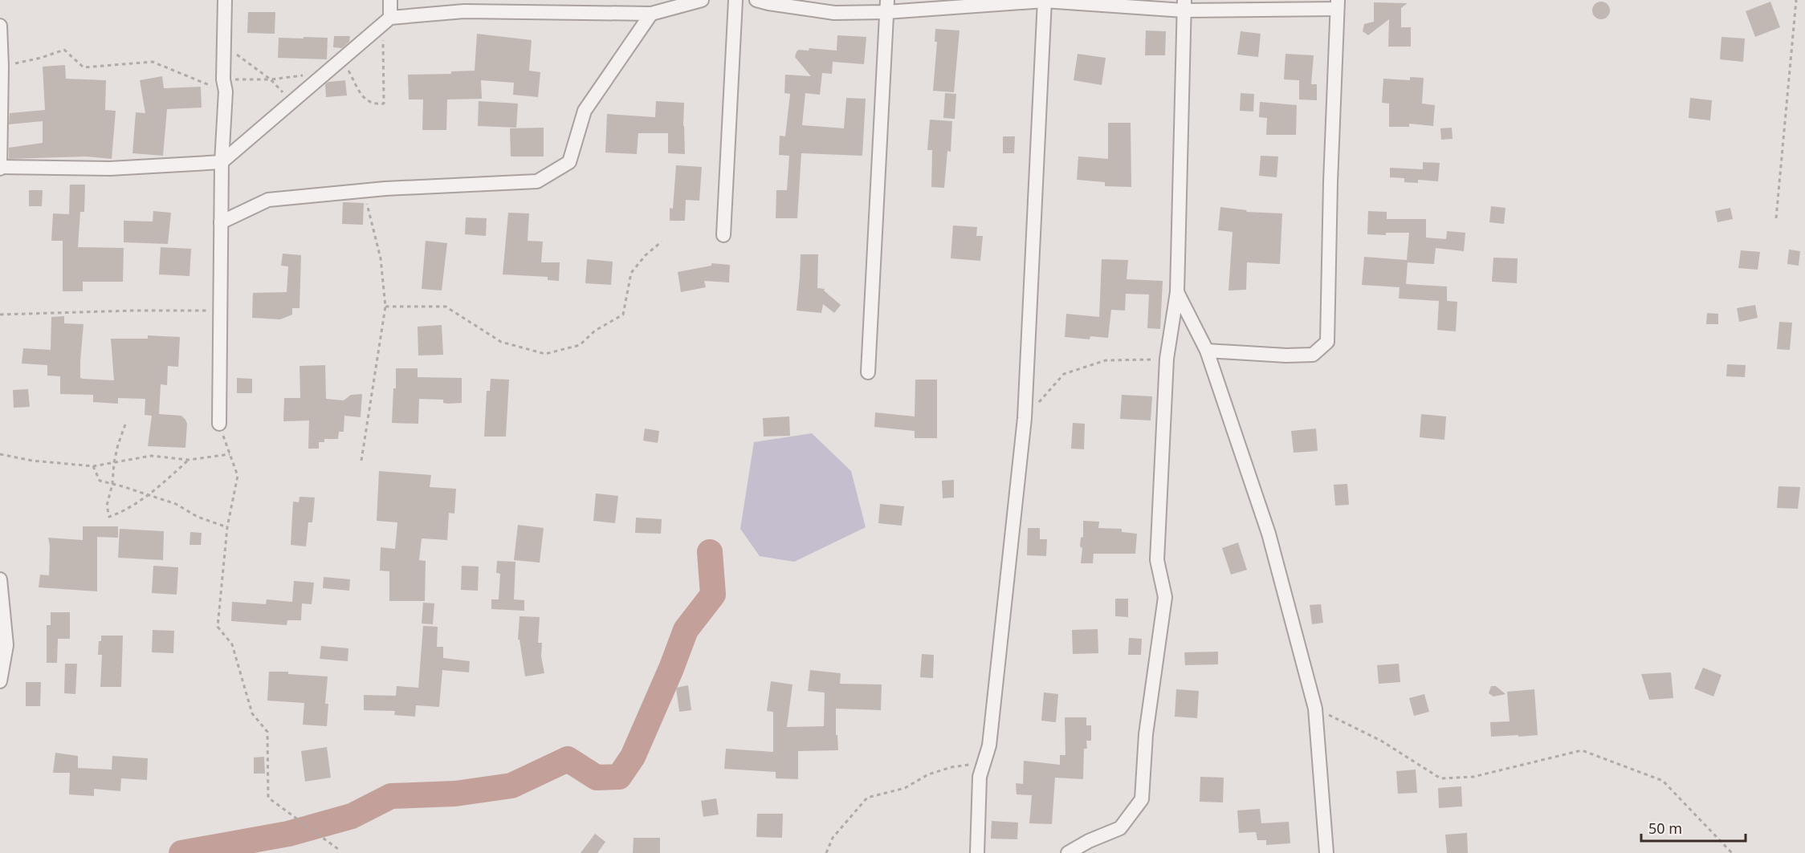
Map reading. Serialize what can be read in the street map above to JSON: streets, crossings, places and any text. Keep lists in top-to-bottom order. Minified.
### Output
{"scale_bar":"50 m"}
